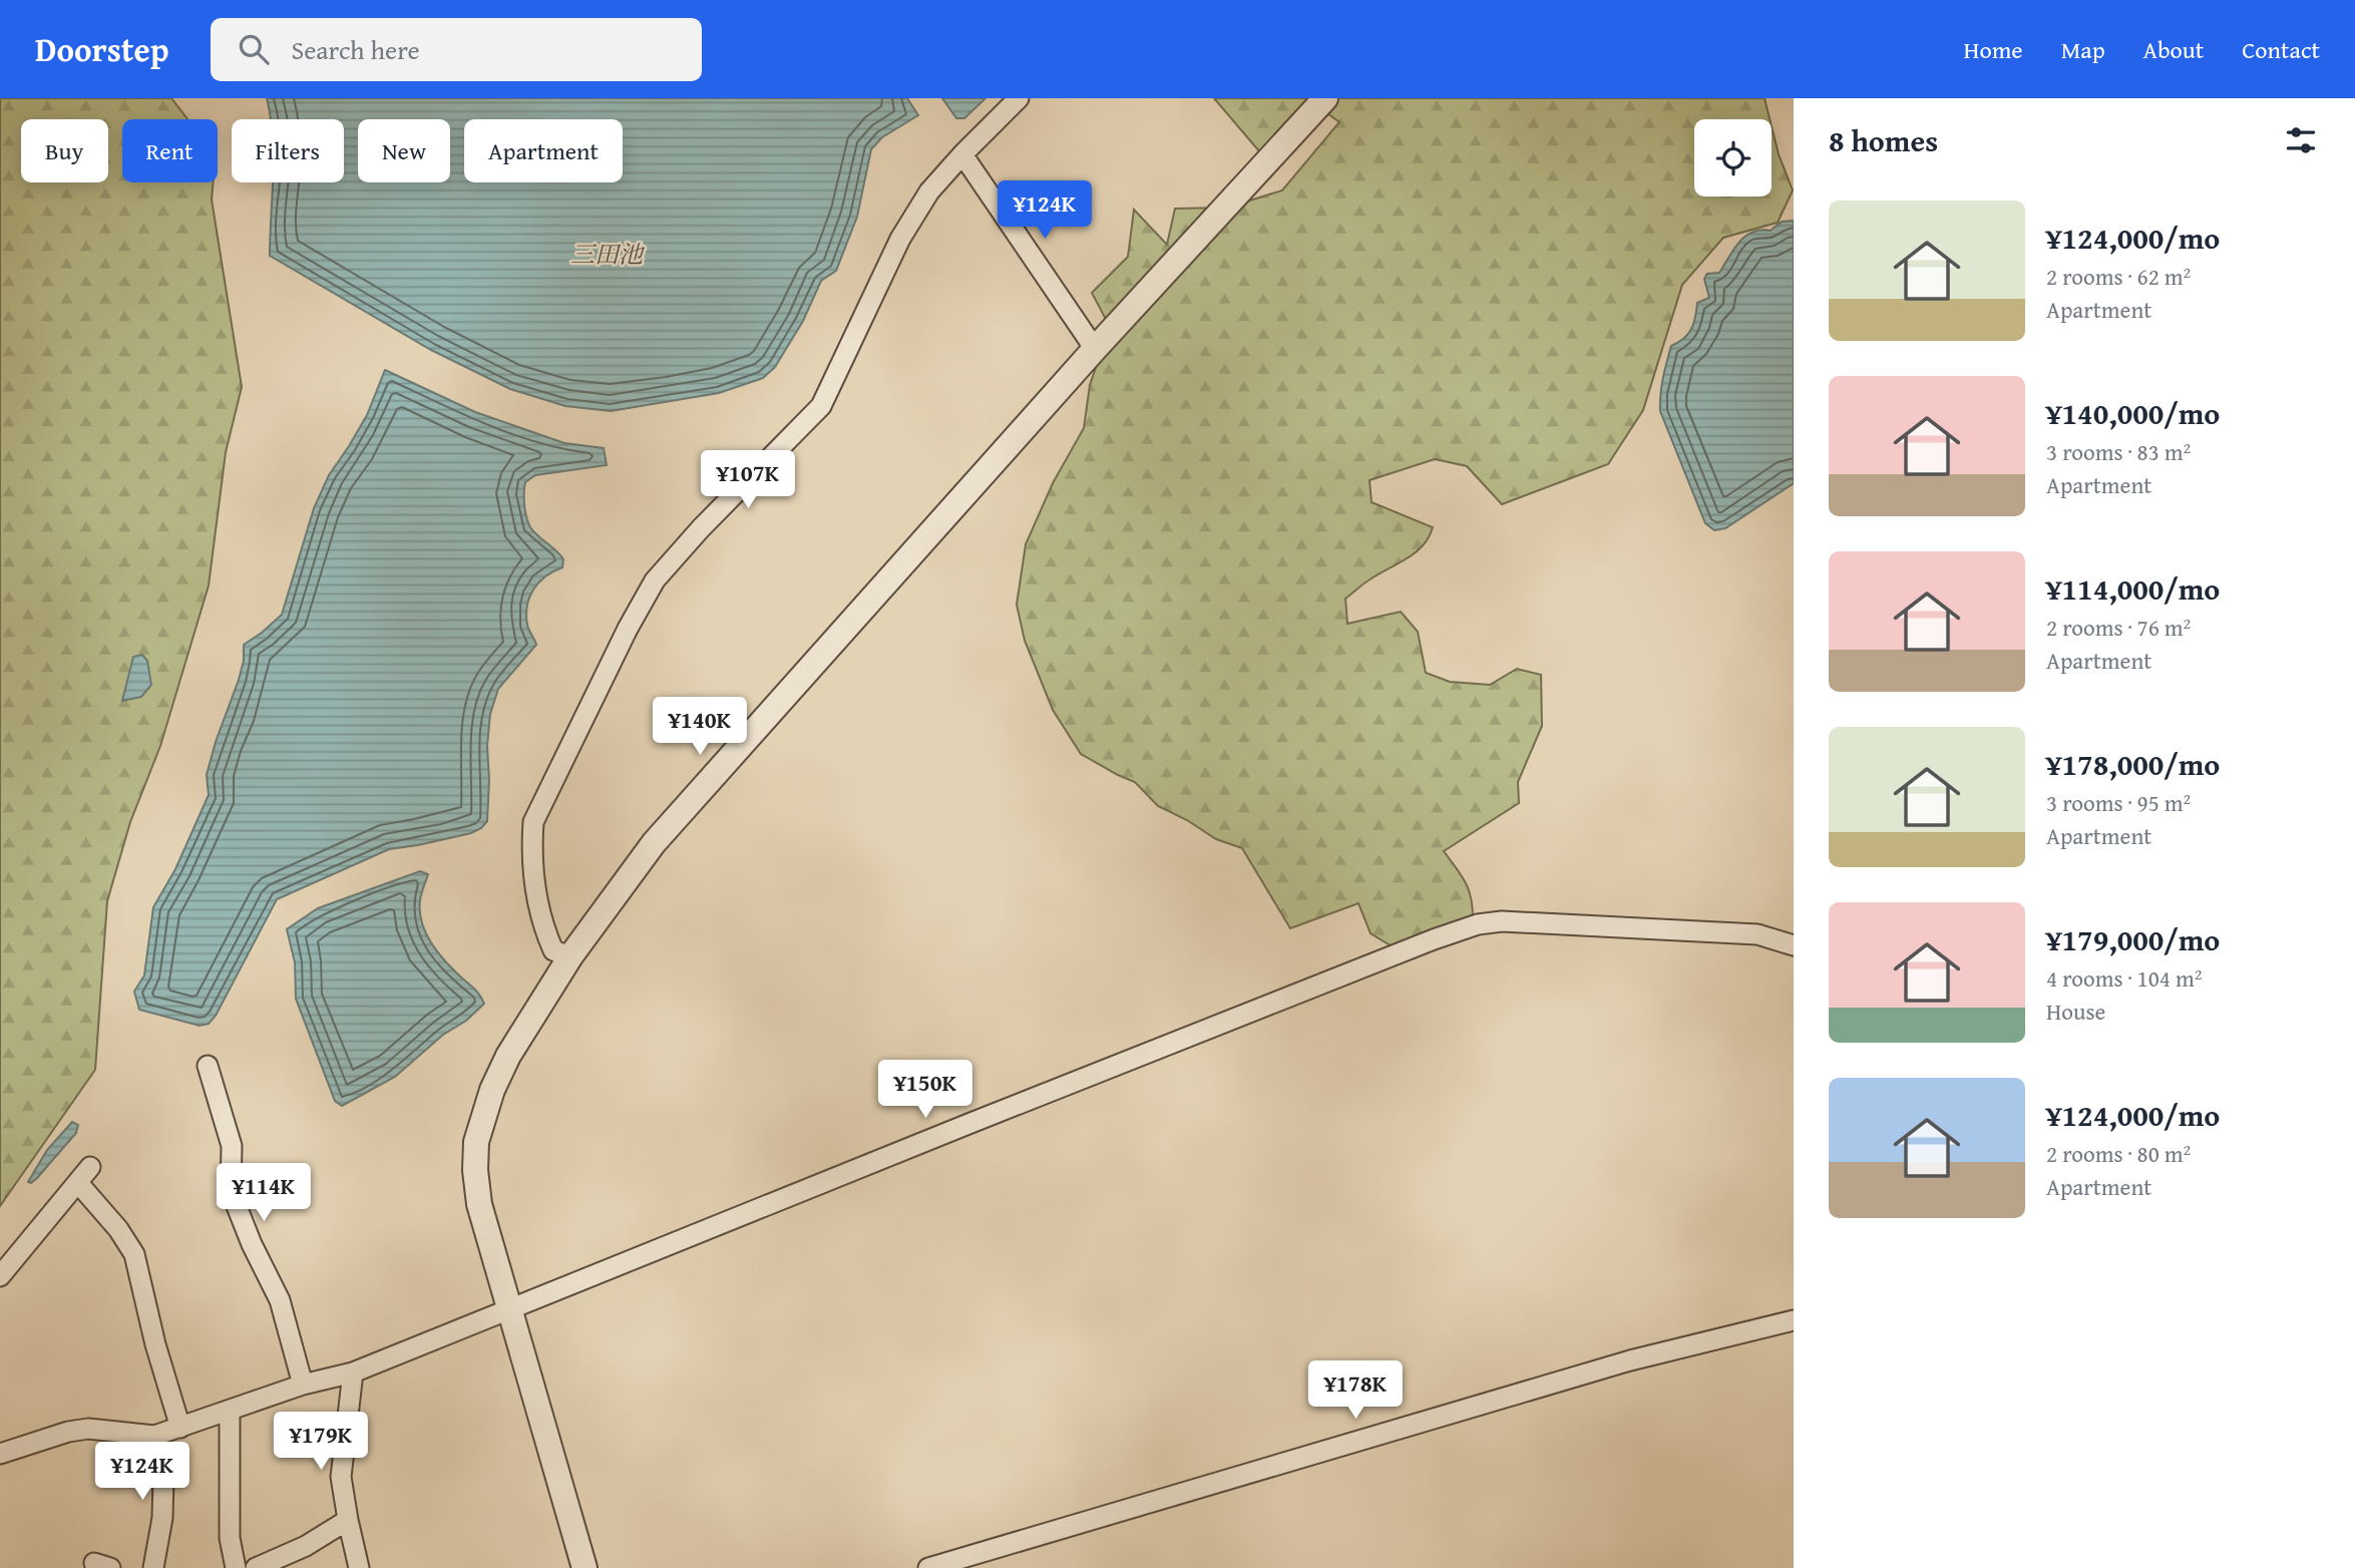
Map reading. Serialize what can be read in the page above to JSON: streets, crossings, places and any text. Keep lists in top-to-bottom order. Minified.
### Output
{"water":["三田池"],"page":{"header":"Doorstep","search":"Search here","nav":["Home","Map","About","Contact"],"heading":"8 homes","chip":["Buy","Rent","Filters","New","Apartment"],"price":["¥124K","¥107K","¥140K","¥150K","¥114K","¥178K","¥179K","¥124K"],"list":[{"name":"¥124,000/mo","note":"2 rooms · 62 m² · Apartment"},{"name":"¥140,000/mo","note":"3 rooms · 83 m² · Apartment"},{"name":"¥114,000/mo","note":"2 rooms · 76 m² · Apartment"},{"name":"¥178,000/mo","note":"3 rooms · 95 m² · Apartment"},{"name":"¥179,000/mo","note":"4 rooms · 104 m² · House"},{"name":"¥124,000/mo","note":"2 rooms · 80 m² · Apartment"}]}}
